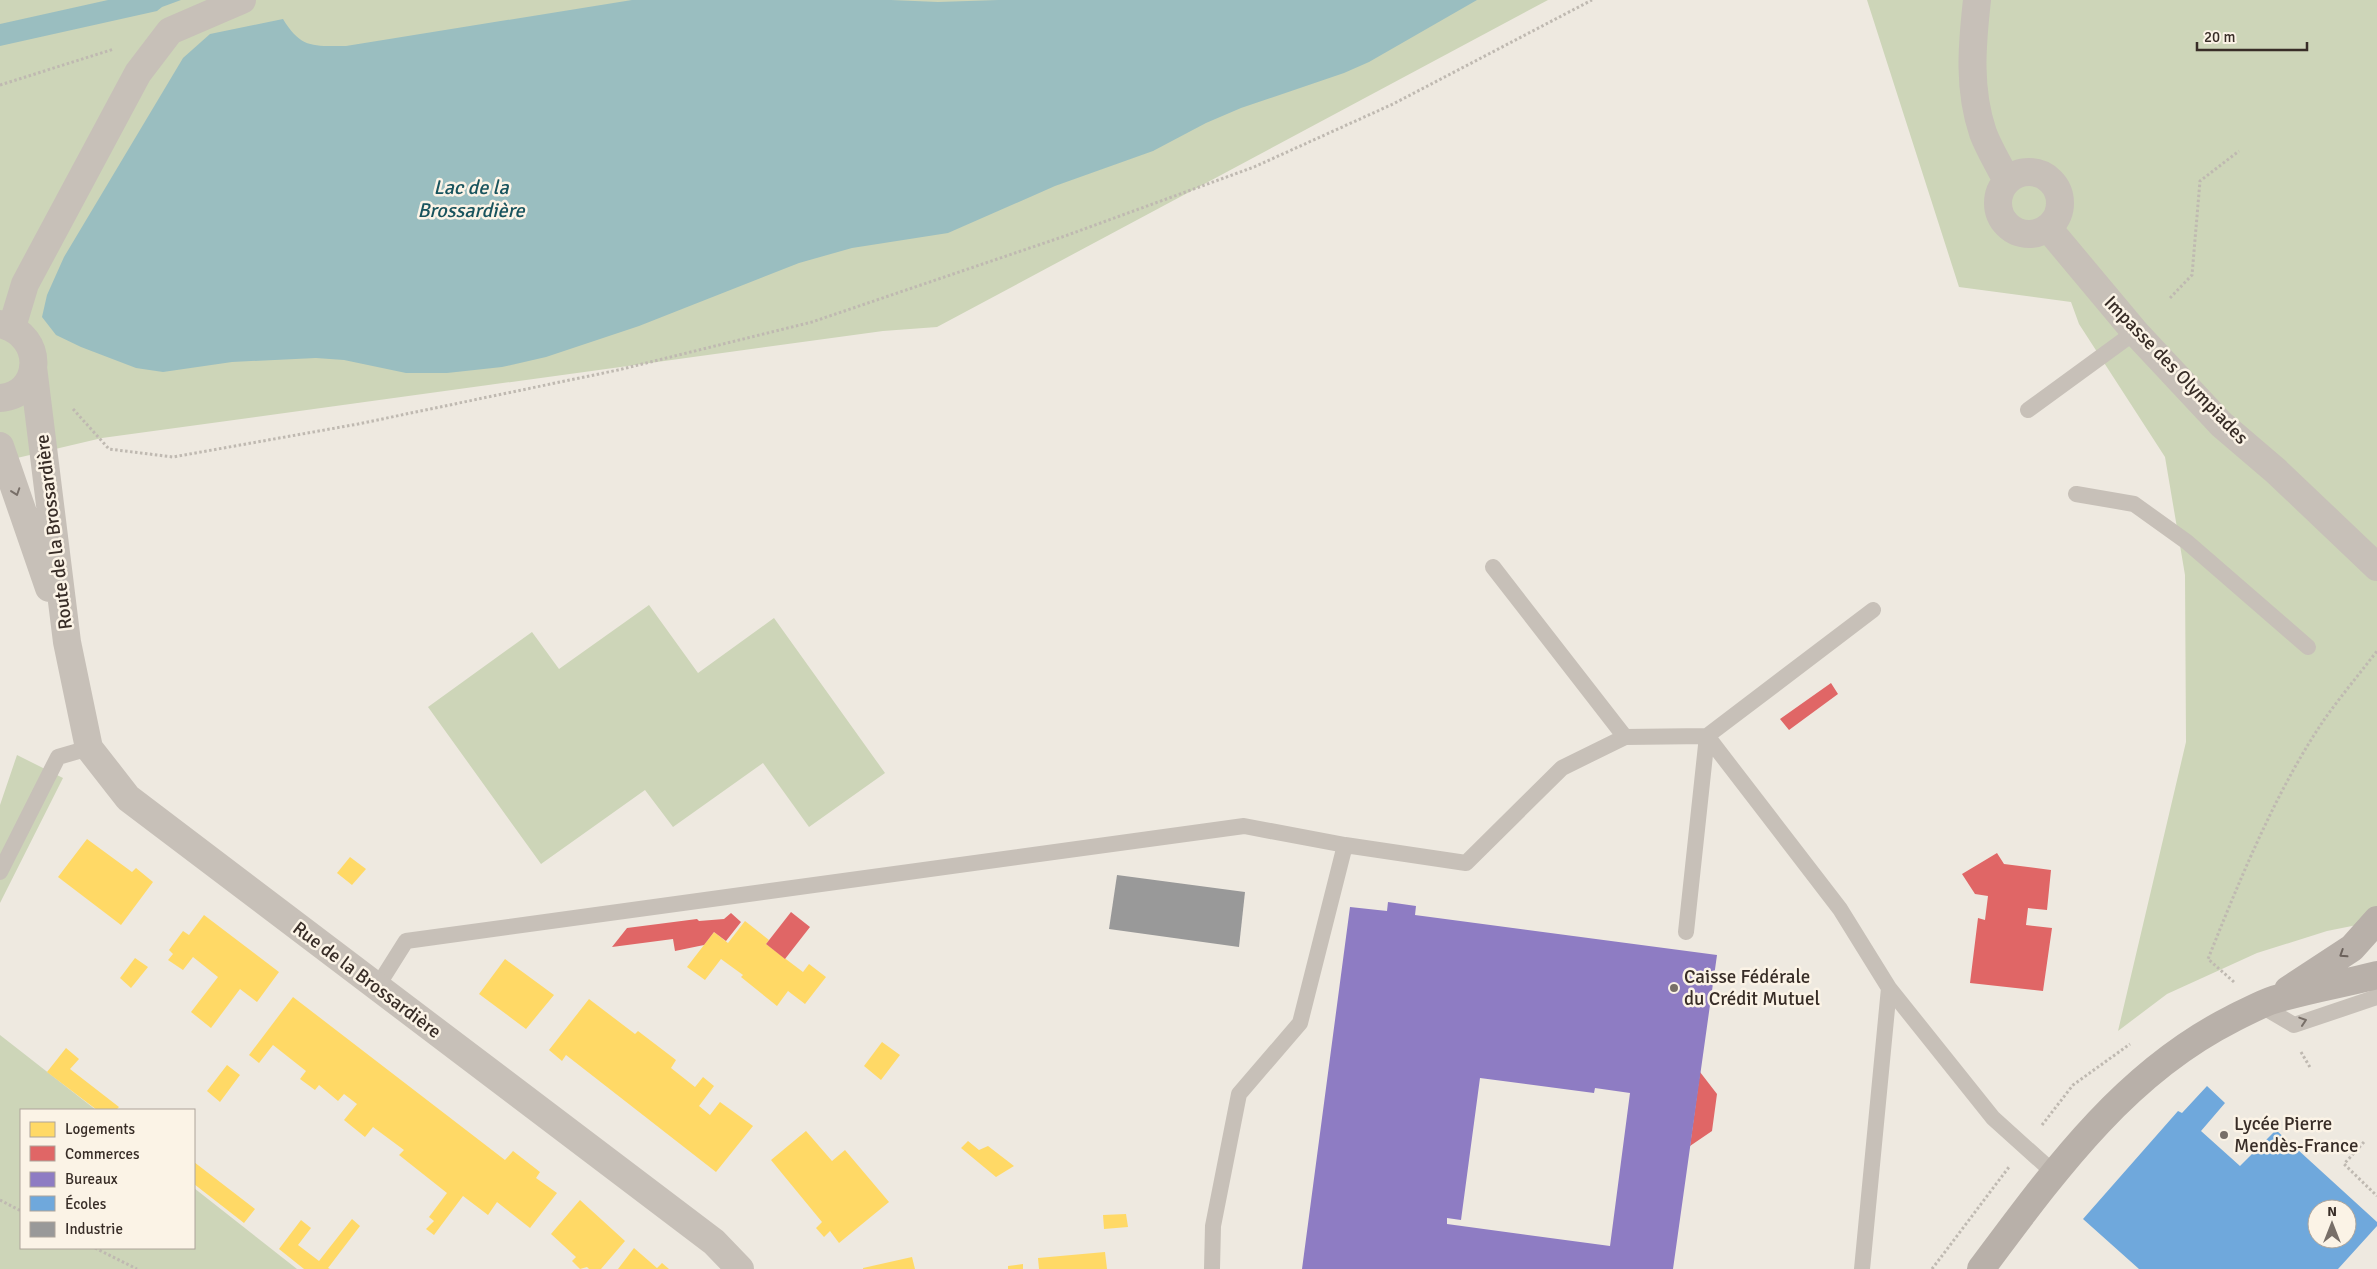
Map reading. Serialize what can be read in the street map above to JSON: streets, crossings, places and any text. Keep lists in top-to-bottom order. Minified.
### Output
{"streets":{"street":["Impasse des Olympiades","Route de la Brossardière","Rue de la Brossardière"]},"crossings":[["Route de la Brossardière","Rue de la Brossardière"]],"water":["Lac de la Brossardière"],"places":["Caisse Fédérale du Crédit Mutuel","Lycée Pierre Mendès-France"],"legend":["Logements","Commerces","Bureaux","Écoles","Industrie"],"scale_bar":"20 m","north":"top"}
